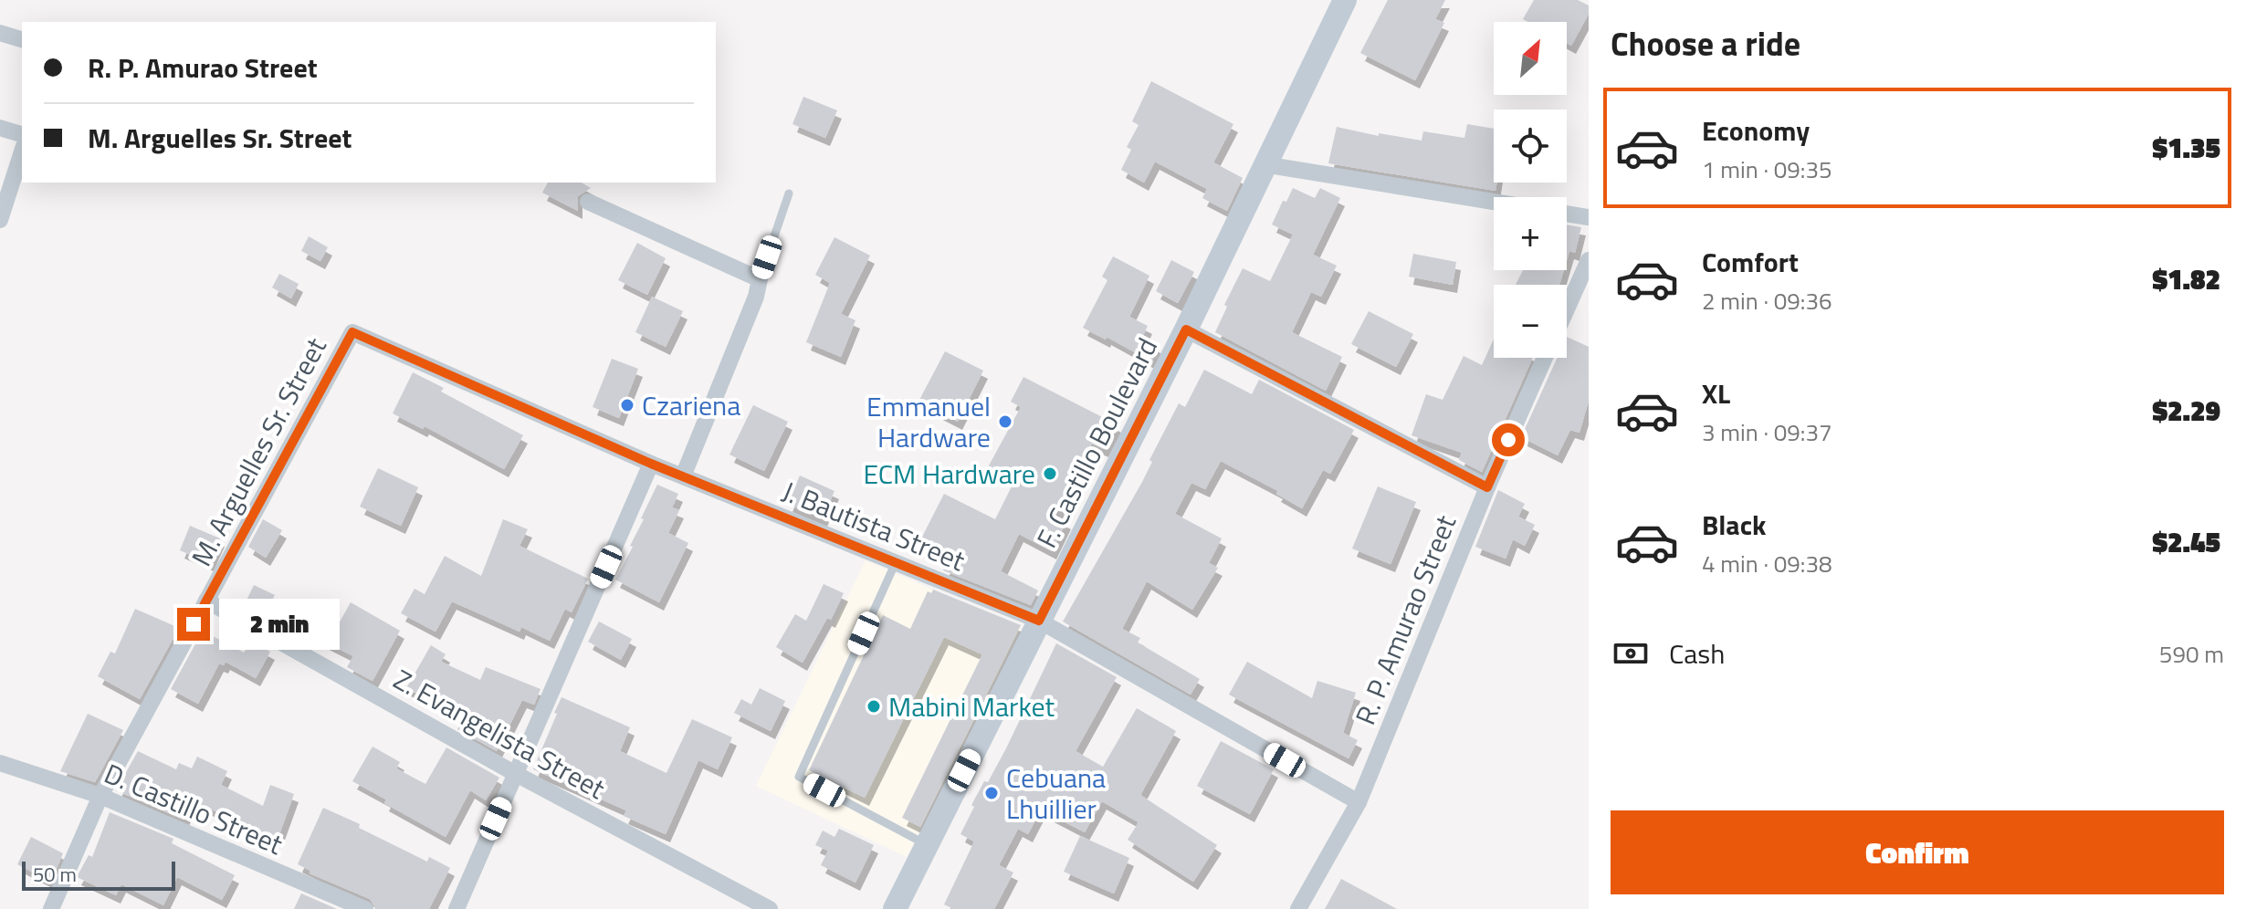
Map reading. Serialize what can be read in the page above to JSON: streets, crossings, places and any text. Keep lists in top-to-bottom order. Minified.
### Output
{"streets":{"main road":["F. Castillo Boulevard"],"street":["M. Arguelles Sr. Street","J. Bautista Street","R. P. Amurao Street","Z. Evangelista Street","D. Castillo Street"]},"crossings":[["F. Castillo Boulevard","J. Bautista Street"],["M. Arguelles Sr. Street","J. Bautista Street"],["M. Arguelles Sr. Street","Z. Evangelista Street"],["M. Arguelles Sr. Street","D. Castillo Street"],["J. Bautista Street","R. P. Amurao Street"]],"places":["Czariena","Emmanuel Hardware","ECM Hardware","Mabini Market","Cebuana Lhuillier"],"scale_bar":"50 m","north":"top right","page":{"heading":"Choose a ride","map_buttons":["+","−"],"banner":["R. P. Amurao Street","M. Arguelles Sr. Street"],"list":[{"name":"Economy","note":"1 min · 09:35","value":"$1.35"},{"name":"Comfort","note":"2 min · 09:36","value":"$1.82"},{"name":"XL","note":"3 min · 09:37","value":"$2.29"},{"name":"Black","note":"4 min · 09:38","value":"$2.45"}],"bubble":"2 min","pay":["Cash","590 m"],"buttons":"Confirm","scale":"50 m"}}
